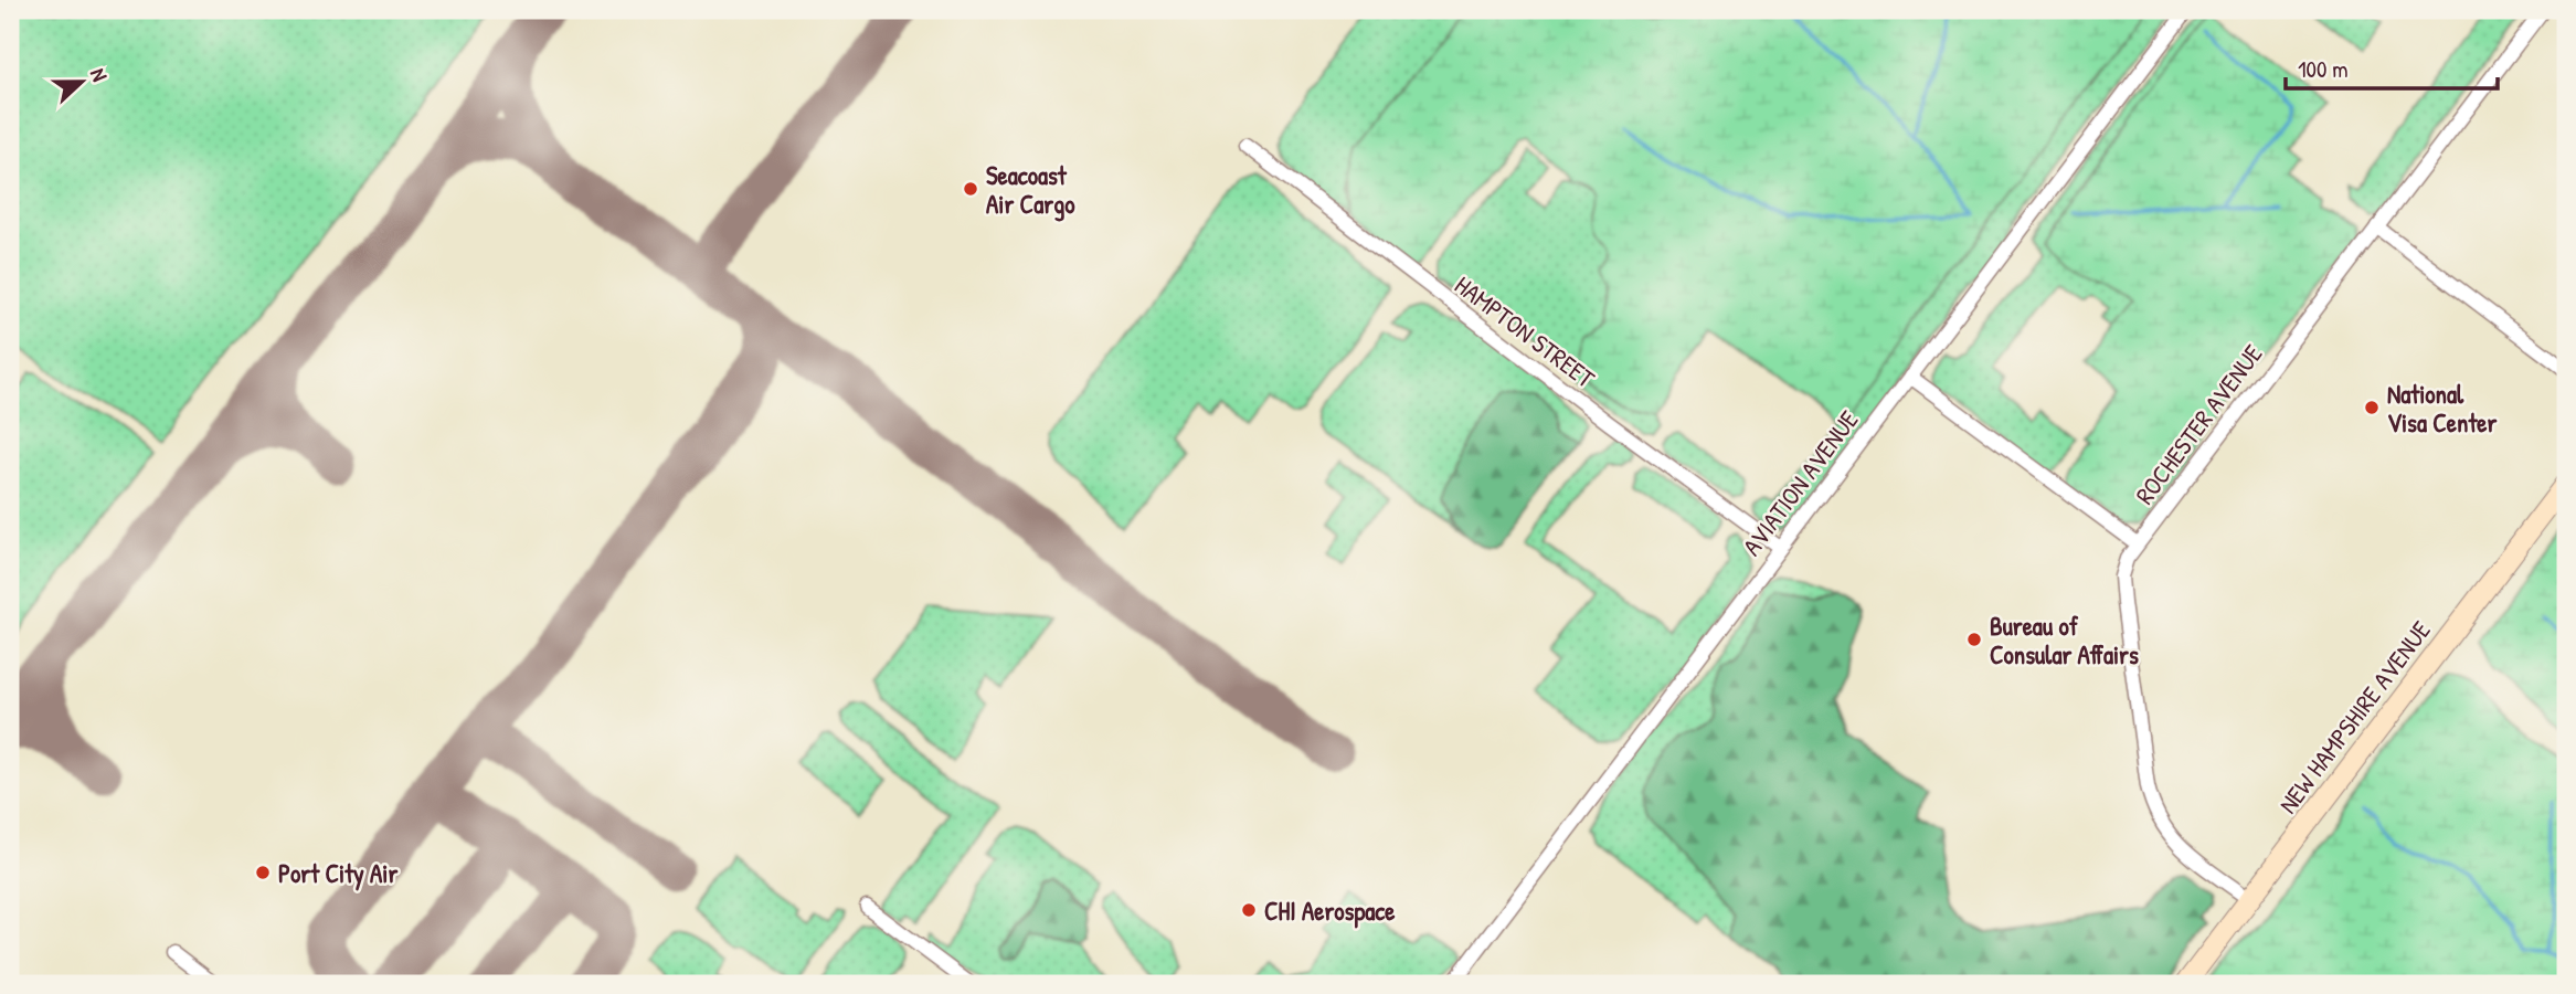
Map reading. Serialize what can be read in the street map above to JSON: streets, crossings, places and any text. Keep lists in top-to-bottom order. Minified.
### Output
{"streets":{"street":["HAMPTON STREET","ROCHESTER AVENUE","AVIATION AVENUE","NEW HAMPSHIRE AVENUE"]},"crossings":[["HAMPTON STREET","AVIATION AVENUE"],["ROCHESTER AVENUE","NEW HAMPSHIRE AVENUE"]],"places":["Seacoast Air Cargo","National Visa Center","Bureau of Consular Affairs","Port City Air","CHI Aerospace"],"scale_bar":"100 m","north":"right"}
